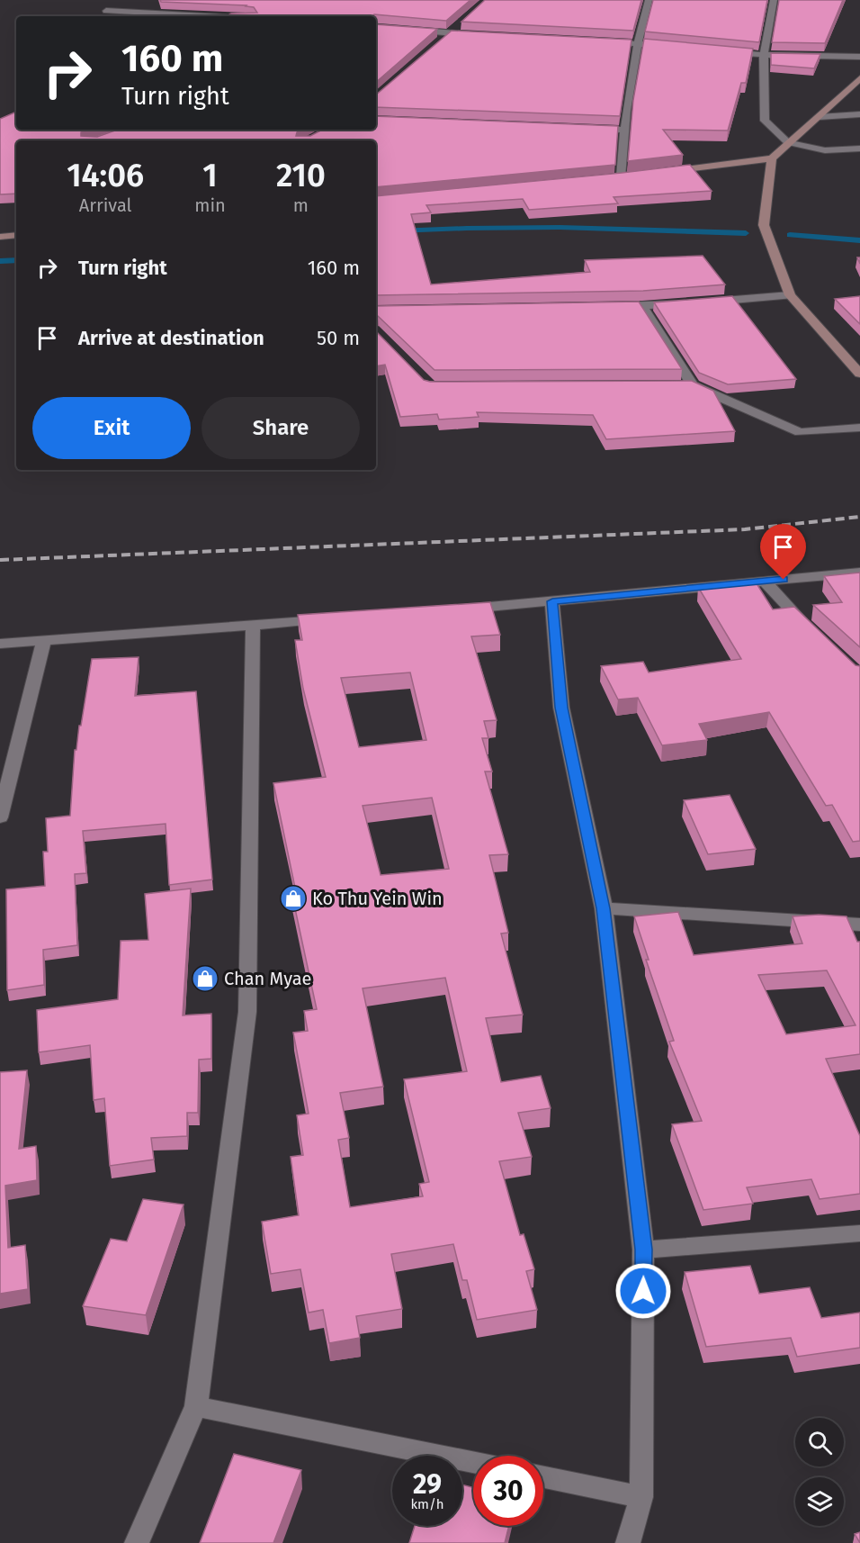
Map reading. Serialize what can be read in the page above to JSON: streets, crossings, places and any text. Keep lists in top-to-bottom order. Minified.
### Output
{"places":{"shop":["Ko Thu Yein Win","Chan Myae"]},"page":{"turn":["160 m","Turn right"],"eta":["14:06","Arrival","1","min","210","m"],"list":[{"name":"Turn right","value":"160 m"},{"name":"Arrive at destination","value":"50 m"}],"buttons":["Exit","Share"],"speed":"29 km/h","limit":"30"}}
